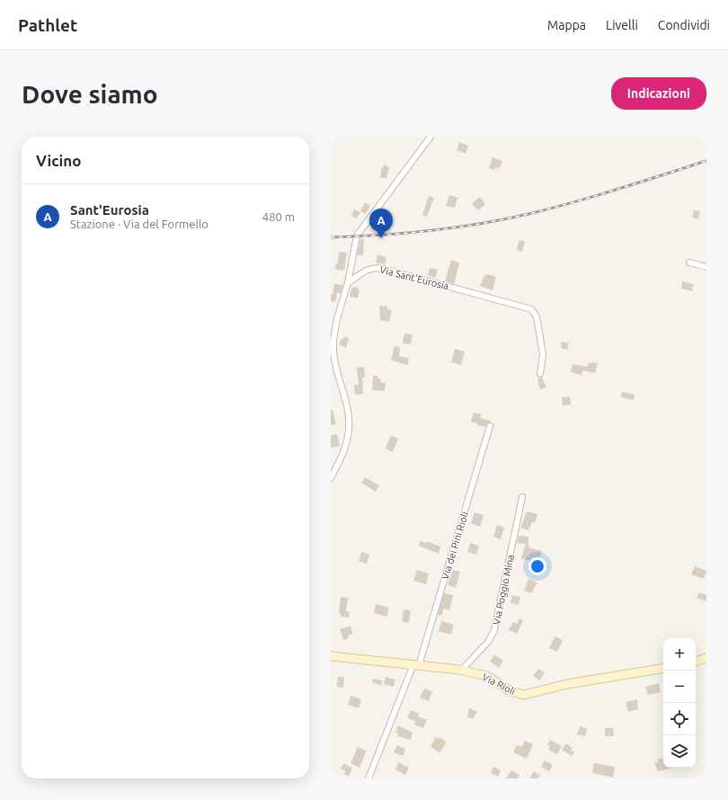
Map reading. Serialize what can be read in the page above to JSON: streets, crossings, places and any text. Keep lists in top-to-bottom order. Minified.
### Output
{"streets":{"main road":["Via Rioli"],"street":["Via Sant'Eurosia","Via dei Pini Rioli","Via Poggio Mina"]},"crossings":[["Via dei Pini Rioli","Via Rioli"],["Via Poggio Mina","Via Rioli"]],"page":{"header":"Pathlet","nav":["Mappa","Livelli","Condividi"],"buttons":"Indicazioni","title":"Dove siamo","heading":"Vicino","list":[{"mark":"A","name":"Sant'Eurosia","note":"Stazione · Via del Formello","value":"480 m"}],"pins":"A","map_buttons":["+","−"]}}
